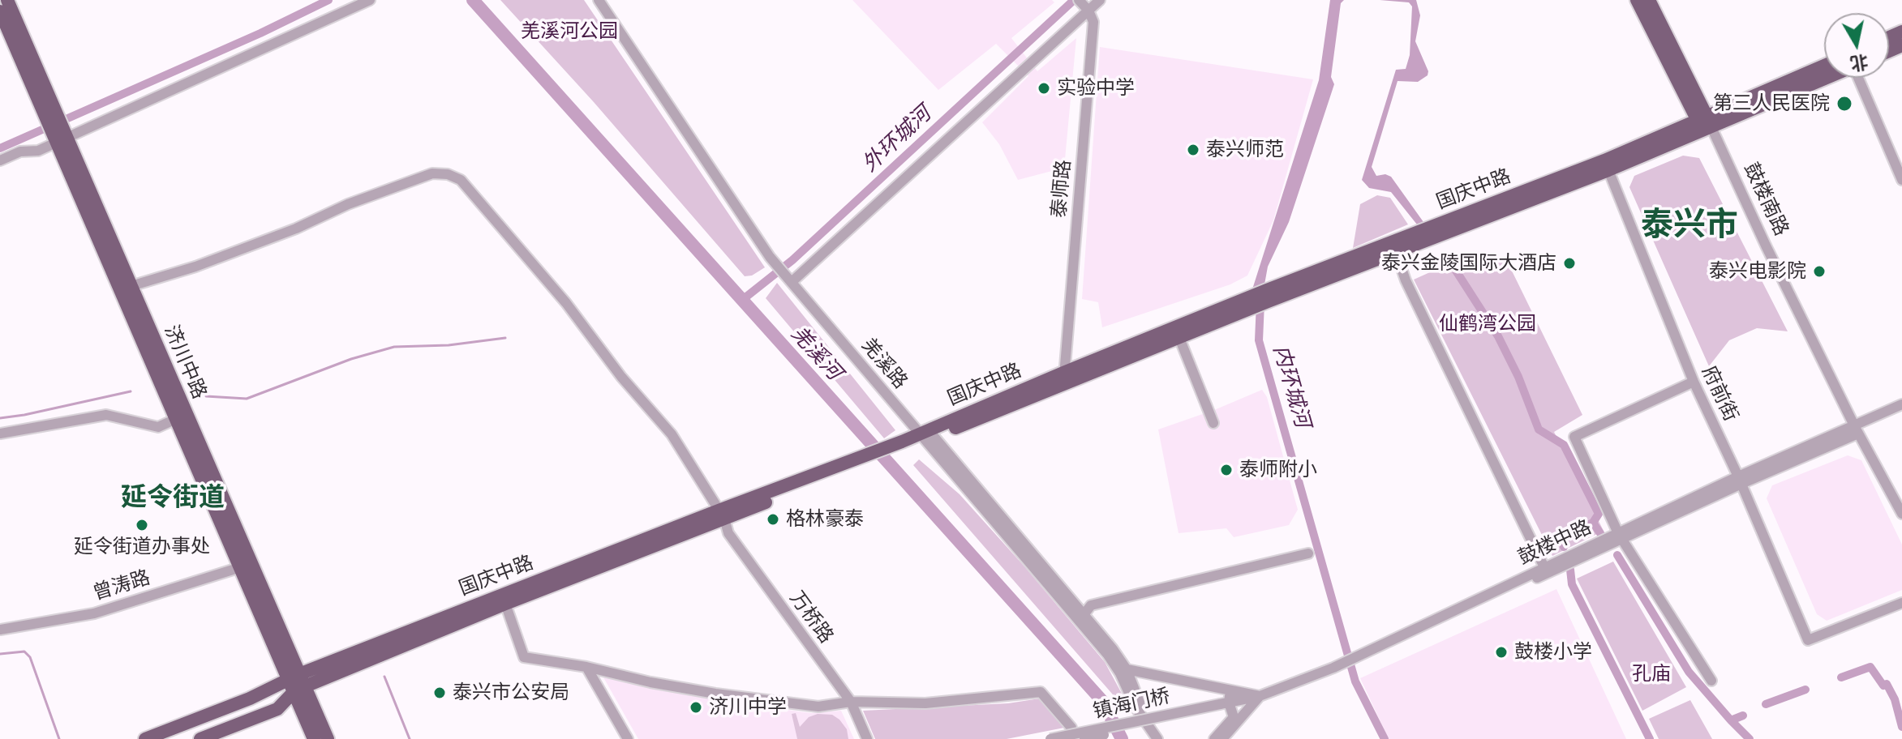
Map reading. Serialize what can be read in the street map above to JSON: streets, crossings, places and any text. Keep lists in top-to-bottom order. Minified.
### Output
{"streets":{"main road":["国庆中路","鼓楼南路","济川中路"],"street":["泰师路","羌溪路","府前街","鼓楼中路","曾涛路","万桥路","镇海门桥"]},"crossings":[["泰师路","国庆中路"],["国庆中路","鼓楼南路"],["国庆中路","济川中路"],["国庆中路","羌溪路"],["国庆中路","府前街"],["国庆中路","万桥路"],["鼓楼南路","鼓楼中路"],["济川中路","曾涛路"],["济川中路","万桥路"],["府前街","鼓楼中路"]],"districts":["泰兴市","延令街道"],"water":["外环城河","羌溪河","内环城河"],"parks":["羌溪河公园","仙鹤湾公园","孔庙"],"places":["实验中学","第三人民医院","泰兴师范","泰兴金陵国际大酒店","泰兴电影院","泰师附小","格林豪泰","延令街道办事处","鼓楼小学","泰兴市公安局","济川中学"],"north":"bottom"}
